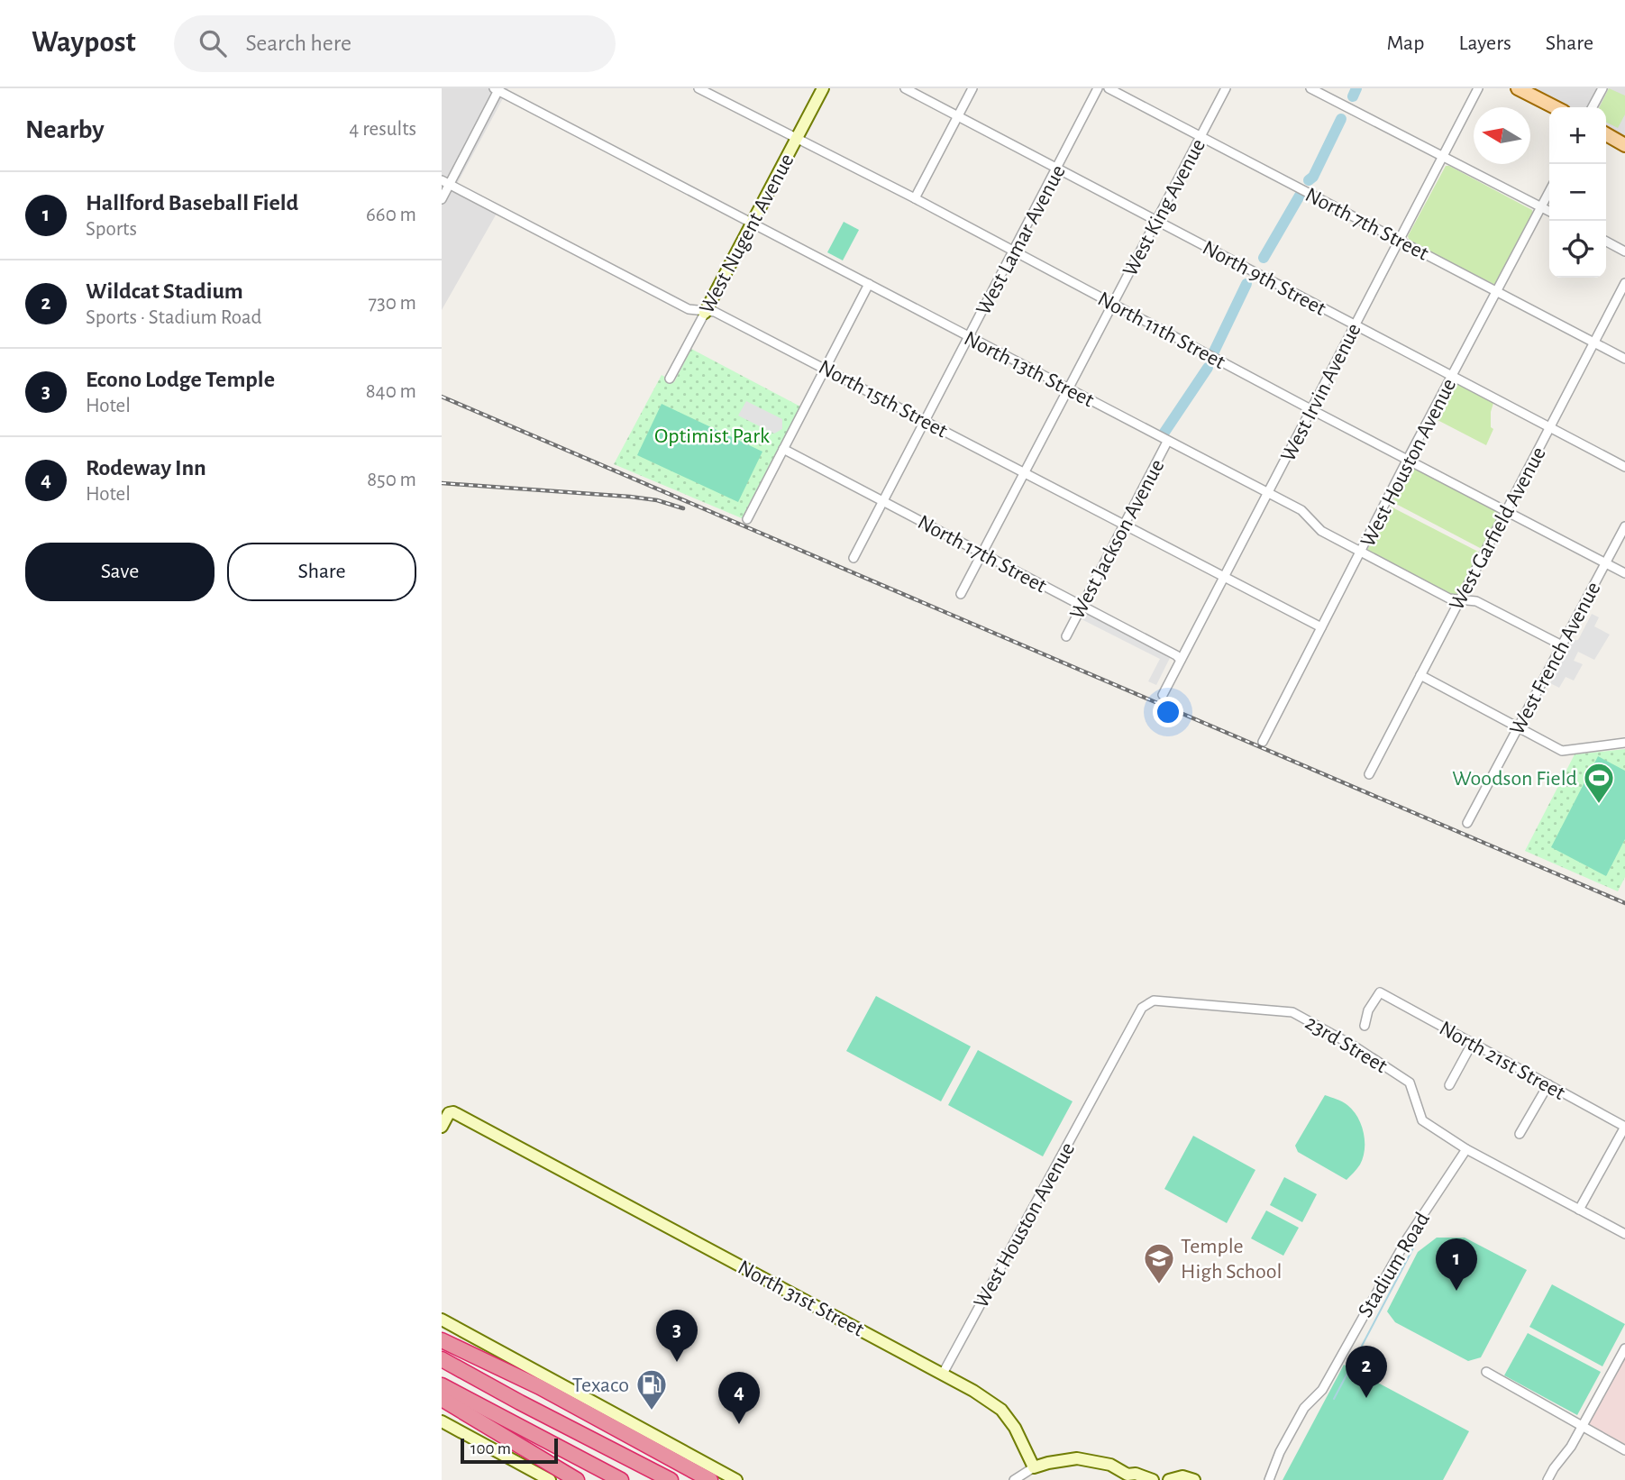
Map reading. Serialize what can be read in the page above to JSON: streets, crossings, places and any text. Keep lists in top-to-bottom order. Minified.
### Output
{"streets":{"street":["West King Avenue","North 7th Street","West Nugent Avenue","West Lamar Avenue","North 9th Street","North 11th Street","North 13th Street","West Irvin Avenue","North 15th Street","West Houston Avenue","West Garfield Avenue","West Jackson Avenue","North 17th Street","West French Avenue","23rd Street","North 21st Street","Stadium Road","North 31st Street"]},"crossings":[["West King Avenue","North 7th Street"],["West King Avenue","North 9th Street"],["West King Avenue","North 11th Street"],["West King Avenue","North 13th Street"],["West King Avenue","North 15th Street"],["West King Avenue","North 17th Street"],["North 7th Street","West Irvin Avenue"],["North 7th Street","West Houston Avenue"],["North 7th Street","West Garfield Avenue"],["West Nugent Avenue","North 11th Street"],["West Nugent Avenue","North 13th Street"],["West Nugent Avenue","North 15th Street"],["West Lamar Avenue","North 9th Street"],["West Lamar Avenue","North 11th Street"],["West Lamar Avenue","North 13th Street"],["West Lamar Avenue","North 15th Street"],["West Lamar Avenue","North 17th Street"],["North 9th Street","West Irvin Avenue"],["North 9th Street","West Houston Avenue"],["North 9th Street","West Garfield Avenue"],["North 11th Street","West Irvin Avenue"],["North 11th Street","West Houston Avenue"],["North 11th Street","West Garfield Avenue"],["North 11th Street","West French Avenue"],["North 13th Street","West Irvin Avenue"],["North 13th Street","West Houston Avenue"],["North 13th Street","West Garfield Avenue"],["North 13th Street","West Jackson Avenue"],["North 13th Street","West French Avenue"],["West Irvin Avenue","North 15th Street"],["West Irvin Avenue","North 17th Street"],["North 15th Street","West Houston Avenue"],["North 15th Street","West Jackson Avenue"],["West Houston Avenue","23rd Street"],["West Houston Avenue","North 31st Street"],["West Jackson Avenue","North 17th Street"],["23rd Street","Stadium Road"]],"parks":["Optimist Park"],"places":{"sports":["Woodson Field"],"school or university":["Temple High School"],"fuel station":["Texaco"]},"scale_bar":"100 m","north":"left","page":{"header":"Waypost","search":"Search here","nav":["Map","Layers","Share"],"heading":["Nearby","4 results"],"map_buttons":["+","−"],"list":[{"mark":"1","name":"Hallford Baseball Field","note":"Sports","value":"660 m"},{"mark":"2","name":"Wildcat Stadium","note":"Sports · Stadium Road","value":"730 m"},{"mark":"3","name":"Econo Lodge Temple","note":"Hotel","value":"840 m"},{"mark":"4","name":"Rodeway Inn","note":"Hotel","value":"850 m"}],"buttons":["Save","Share"],"pins":["1","3","2","4"],"scale":"100 m"}}
